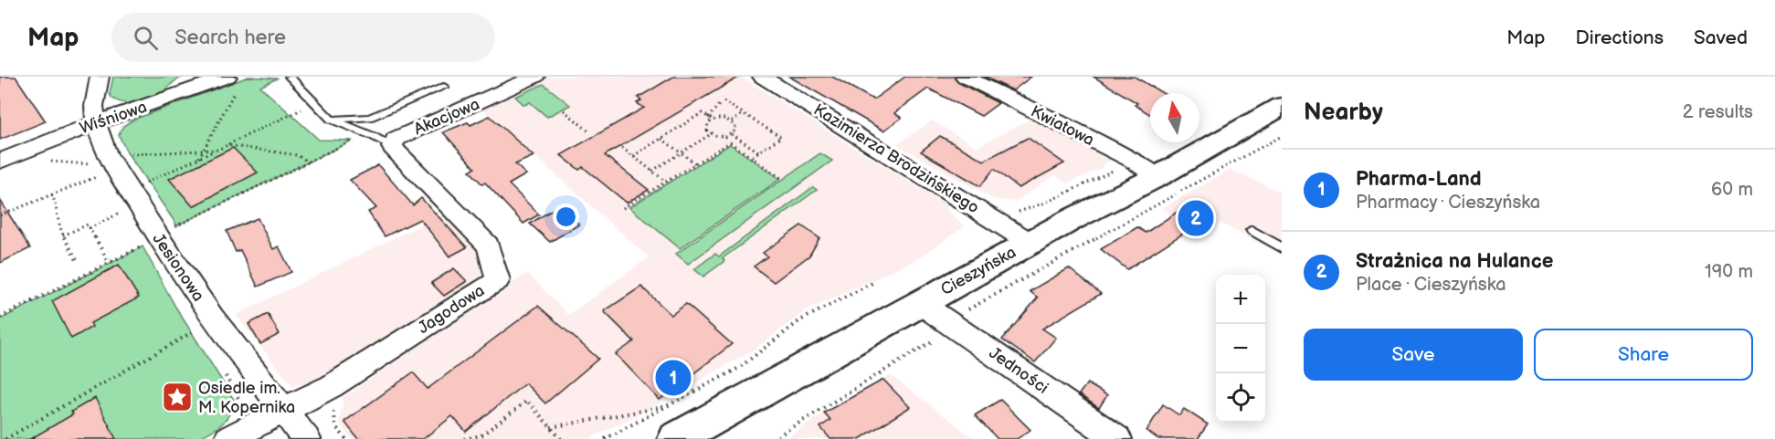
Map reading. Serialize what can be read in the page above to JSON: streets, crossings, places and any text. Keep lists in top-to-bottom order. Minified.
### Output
{"streets":{"main road":["Cieszyńska"],"street":["Akacjowa","Wiśniowa","Kwiatowa","Kazimierza Brodzińskiego","Jesionowa","Jagodowa","Jedności"]},"crossings":[["Akacjowa","Jagodowa"],["Wiśniowa","Jesionowa"],["Kwiatowa","Cieszyńska"],["Kazimierza Brodzińskiego","Cieszyńska"],["Jesionowa","Jagodowa"],["Cieszyńska","Jedności"]],"places":{"place":["Osiedle im. M. Kopernika"]},"north":"top","page":{"header":"Map","search":"Search here","nav":["Map","Directions","Saved"],"heading":["Nearby","2 results"],"list":[{"mark":"1","name":"Pharma-Land","note":"Pharmacy · Cieszyńska","value":"60 m"},{"mark":"2","name":"Strażnica na Hulance","note":"Place · Cieszyńska","value":"190 m"}],"pins":["2","1"],"map_buttons":["+","−"],"buttons":["Save","Share"]}}
